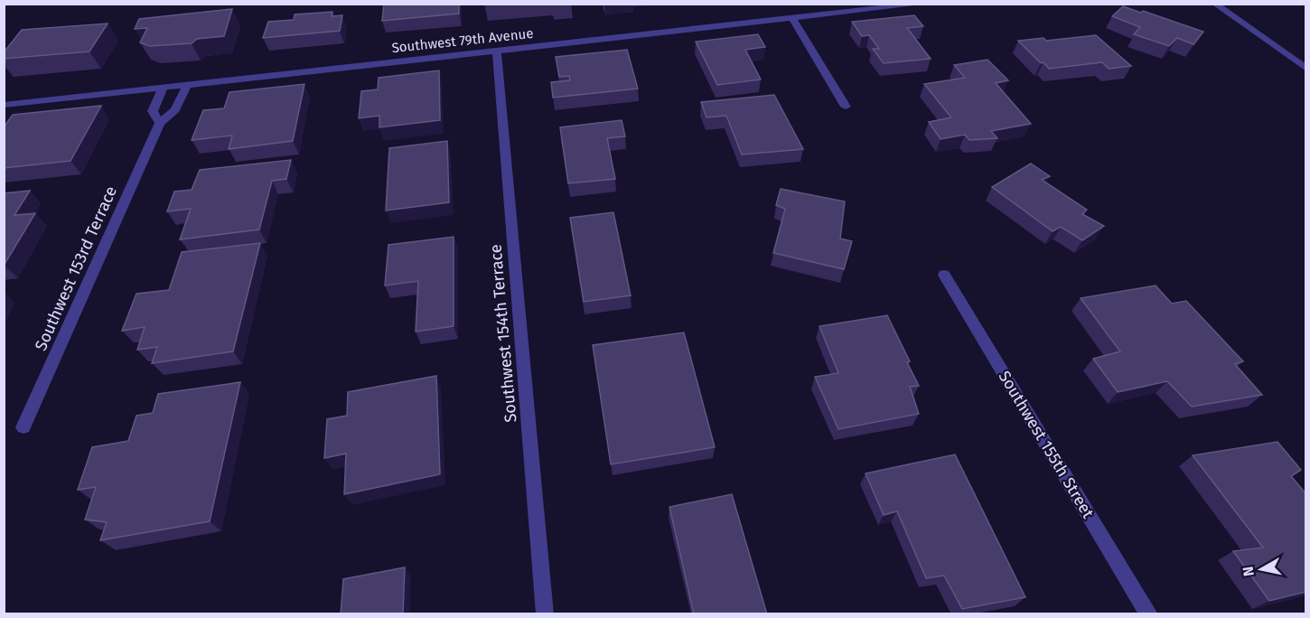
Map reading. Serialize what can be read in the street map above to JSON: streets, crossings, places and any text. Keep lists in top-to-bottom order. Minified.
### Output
{"streets":{"street":["Southwest 79th Avenue","Southwest 153rd Terrace","Southwest 154th Terrace","Southwest 155th Street"]},"crossings":[["Southwest 79th Avenue","Southwest 153rd Terrace"],["Southwest 79th Avenue","Southwest 154th Terrace"]],"north":"left"}
